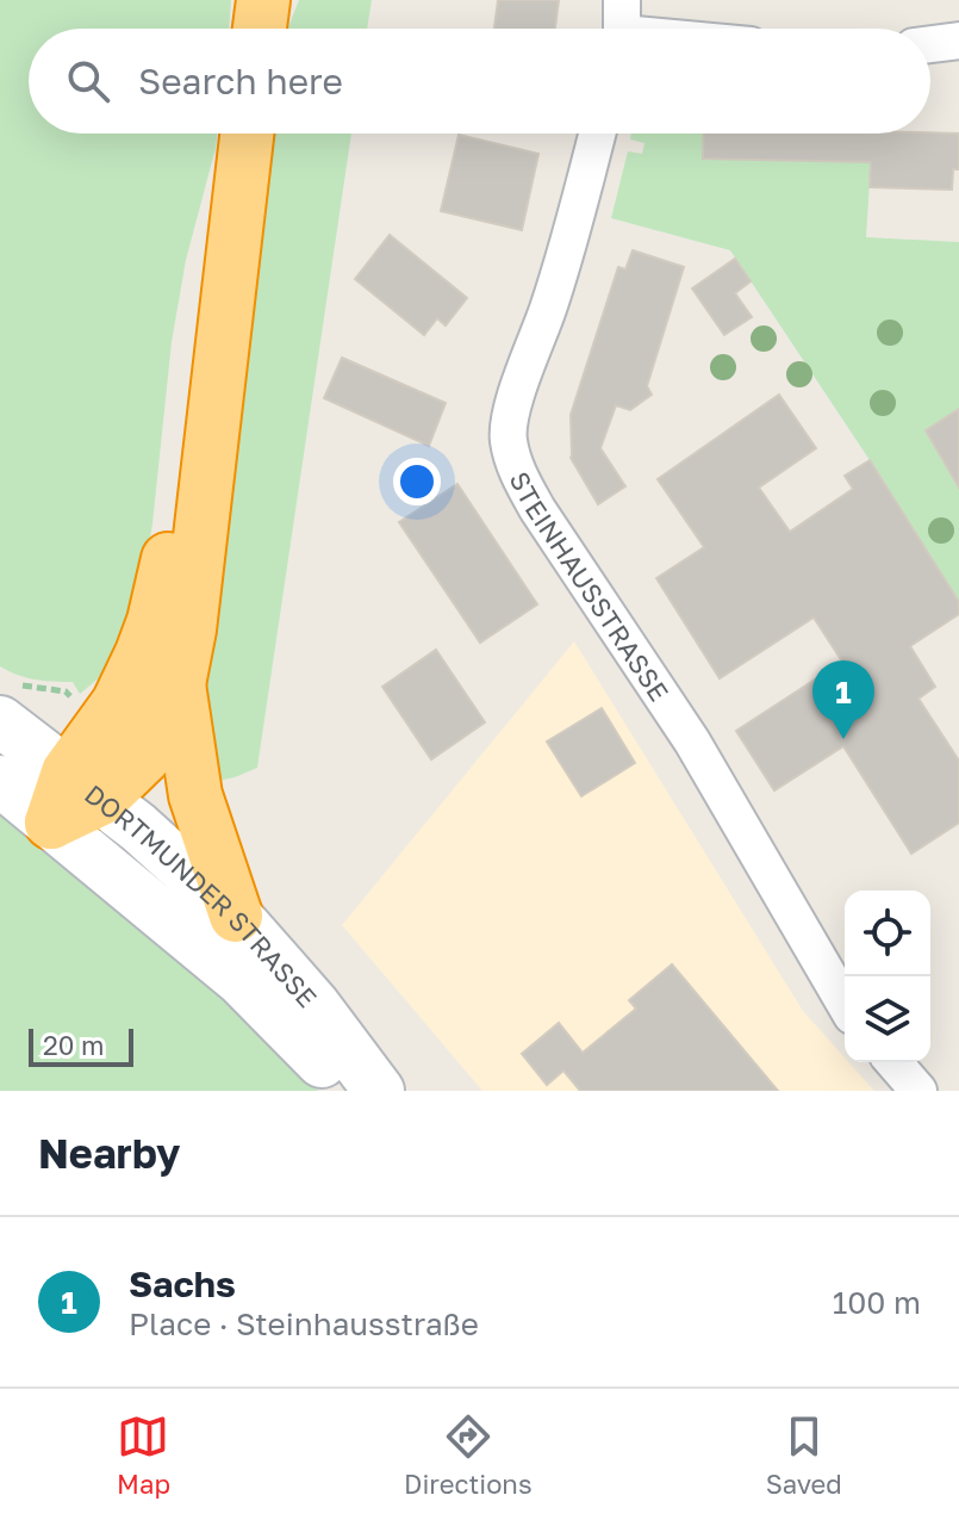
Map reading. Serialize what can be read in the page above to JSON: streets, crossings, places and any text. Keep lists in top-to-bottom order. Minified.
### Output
{"streets":{"main road":["DORTMUNDER STRASSE"],"street":["STEINHAUSSTRASSE"]},"scale_bar":"20 m","page":{"search":"Search here","pins":"1","scale":"20 m","heading":"Nearby","list":[{"mark":"1","name":"Sachs","note":"Place · Steinhausstraße","value":"100 m"}],"nav":["Map","Directions","Saved"]}}
